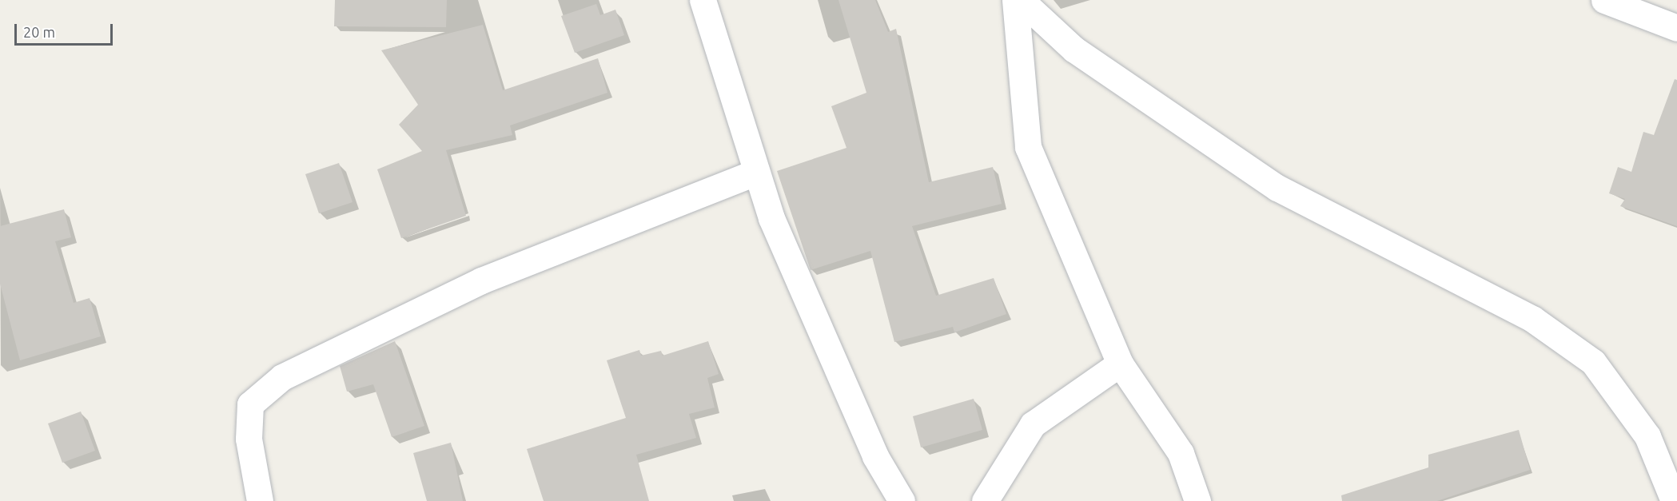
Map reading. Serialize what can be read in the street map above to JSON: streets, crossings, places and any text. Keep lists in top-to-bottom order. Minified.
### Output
{"scale_bar":"20 m"}
